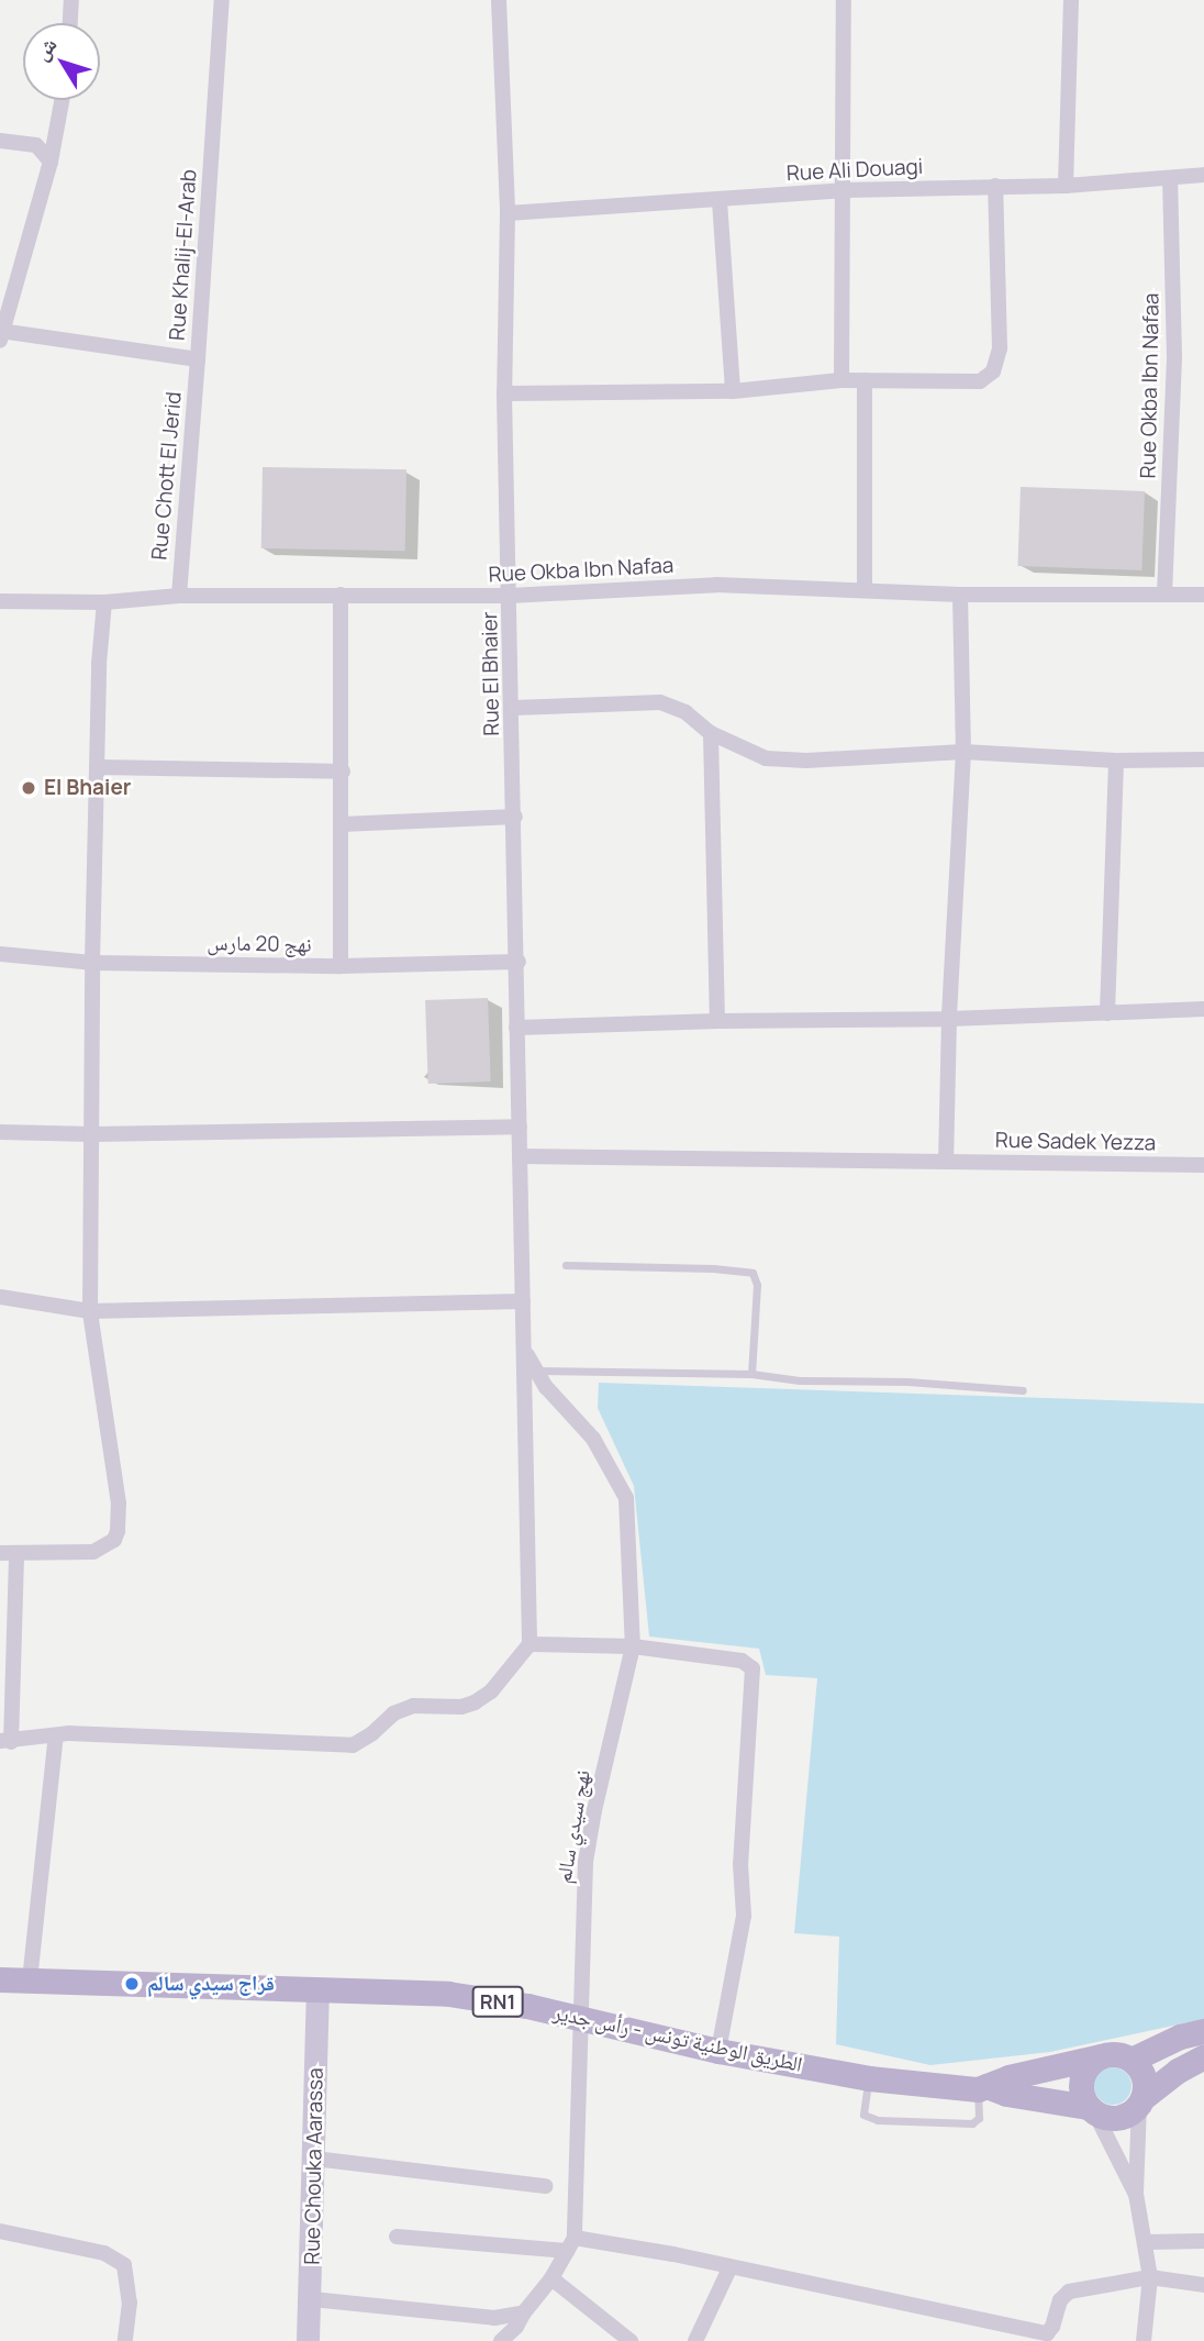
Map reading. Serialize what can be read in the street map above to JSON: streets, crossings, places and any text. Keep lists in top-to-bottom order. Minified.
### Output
{"streets":{"main road":["RN1","الطريق الوطنية تونس - رأس جدير","Rue Chouka Aarassa"],"street":["Rue Ali Douagi","Rue Khalij-El-Arab","Rue Okba Ibn Nafaa","Rue Chott El Jerid","Rue El Bhaier","نهج 20 مارس","Rue Sadek Yezza","نهج سيدي سالم"]},"crossings":[["Rue Ali Douagi","Rue Okba Ibn Nafaa"],["Rue Ali Douagi","Rue El Bhaier"],["Rue Khalij-El-Arab","Rue Chott El Jerid"],["Rue Okba Ibn Nafaa","Rue Chott El Jerid"],["Rue Okba Ibn Nafaa","Rue El Bhaier"],["Rue El Bhaier","نهج 20 مارس"],["Rue El Bhaier","Rue Sadek Yezza"],["Rue El Bhaier","نهج سيدي سالم"],["نهج سيدي سالم","الطريق الوطنية تونس - رأس جدير"],["RN1","الطريق الوطنية تونس - رأس جدير"],["الطريق الوطنية تونس - رأس جدير","Rue Chouka Aarassa"]],"places":["El Bhaier","قراج سيدي سالم"],"north":"top left"}
